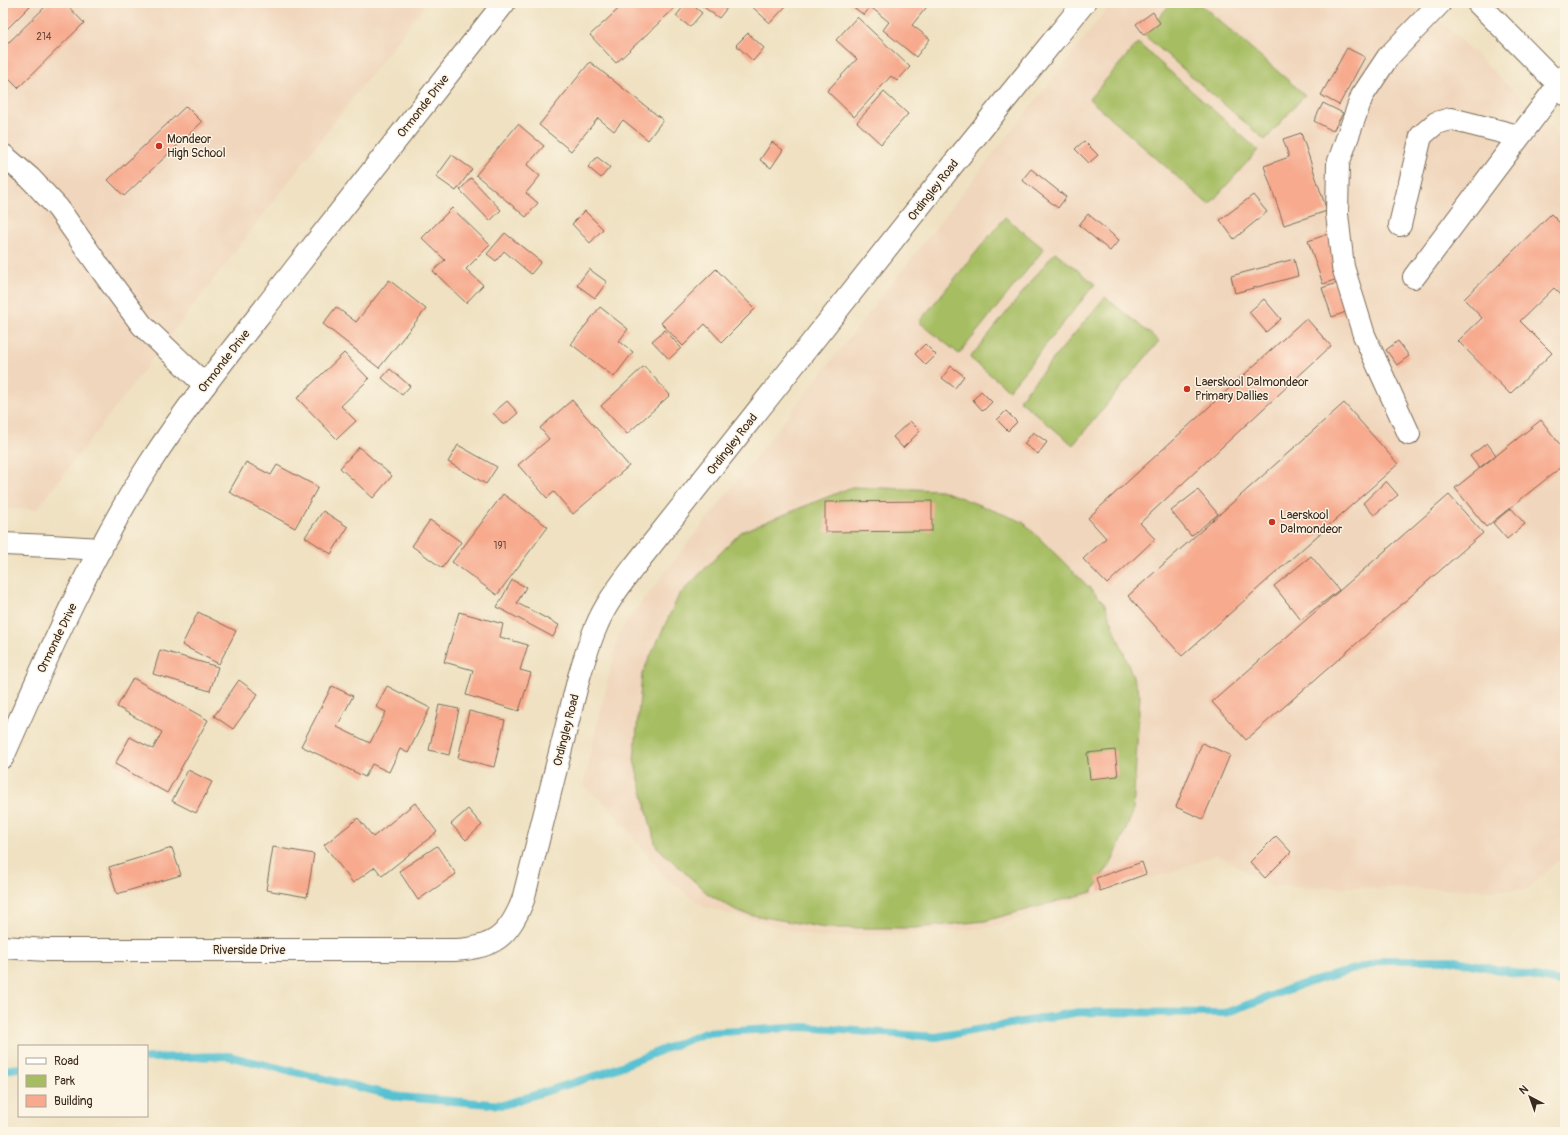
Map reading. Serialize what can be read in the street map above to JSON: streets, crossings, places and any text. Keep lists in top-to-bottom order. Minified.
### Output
{"streets":{"street":["Ormonde Drive","Ordingley Road","Riverside Drive"]},"crossings":[["Ordingley Road","Riverside Drive"]],"places":["Mondeor High School","Laerskool Dalmondeor Primary Dallies","Laerskool Dalmondeor"],"house_numbers":["214","191"],"legend":["Road","Park","Building"],"north":"top left"}
